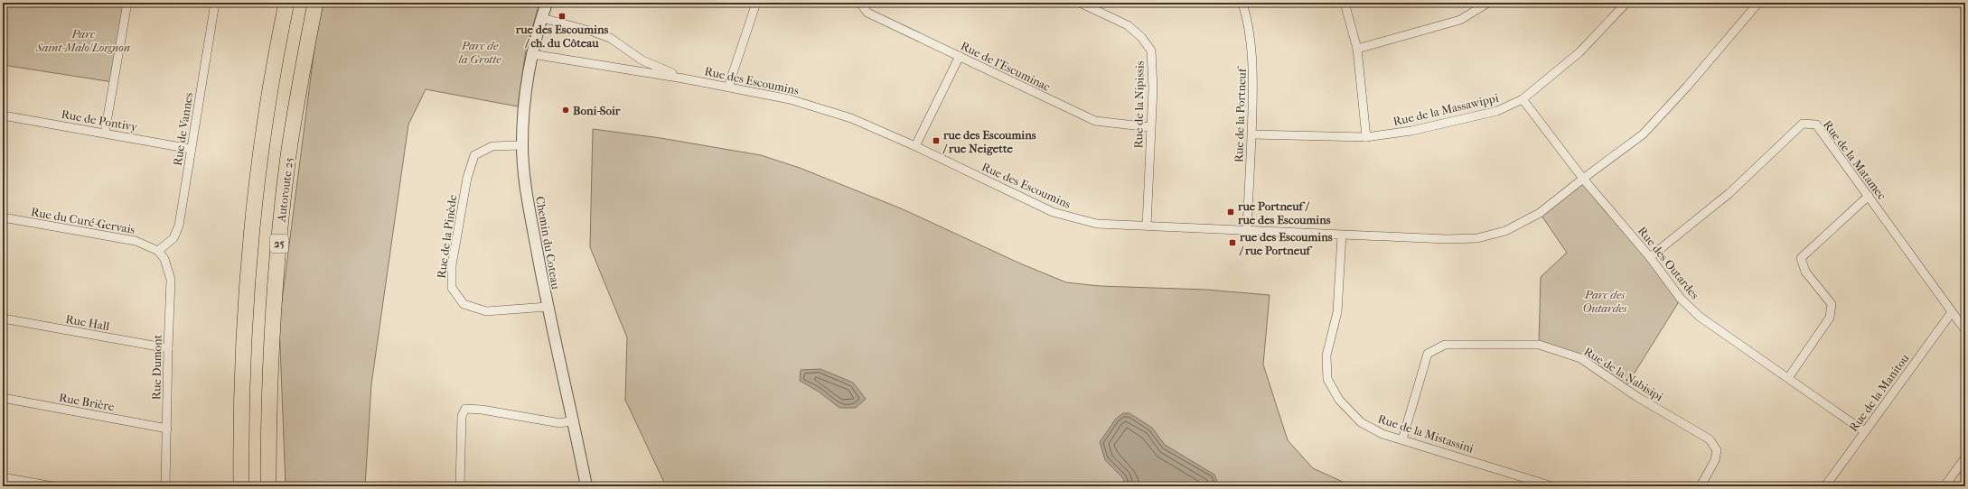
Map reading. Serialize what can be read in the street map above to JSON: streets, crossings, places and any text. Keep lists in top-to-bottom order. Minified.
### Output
{"streets":{"highway":["Autoroute 25","25"],"street":["Rue de l'Escuminac","Rue des Escoumins","Rue de la Nipissis","Rue de la Massawippi","Rue de la Portneuf","Rue de Pontivy","Rue de Vannes","Rue de la Matamec","Rue du Curé-Gervais","Rue de la Pinède","Chemin du Coteau","Rue des Outardes","Rue Hall","Rue Dumont","Rue de la Nabisipi","Rue de la Manitou","Rue Brière","Rue de la Mistassini"]},"crossings":[["Rue de l'Escuminac","Rue de la Nipissis"],["Rue des Escoumins","Rue de la Nipissis"],["Rue des Escoumins","Rue de la Portneuf"],["Rue des Escoumins","Chemin du Coteau"],["Rue des Escoumins","Rue des Outardes"],["Rue des Escoumins","Rue de la Mistassini"],["Rue de la Massawippi","Rue de la Portneuf"],["Rue de la Massawippi","Rue des Outardes"],["Rue de Pontivy","Rue de Vannes"],["Rue de Vannes","Rue du Curé-Gervais"],["Rue de Vannes","Rue Dumont"],["Rue de la Matamec","Rue des Outardes"],["Rue de la Matamec","Rue de la Manitou"],["Rue du Curé-Gervais","Rue Dumont"],["Rue de la Pinède","Chemin du Coteau"],["Rue des Outardes","Rue de la Manitou"],["Rue Hall","Rue Dumont"],["Rue Dumont","Rue Brière"],["Rue de la Nabisipi","Rue de la Mistassini"]],"parks":["Parc Saint-Malo/Loignon","Parc de la Grotte","Parc des Outardes"],"places":{"transit":["rue des Escoumins / ch. du Côteau","rue des Escoumins / rue Neigette","rue Portneuf / rue des Escoumins","rue des Escoumins / rue Portneuf"],"other":["Boni-Soir"]}}
